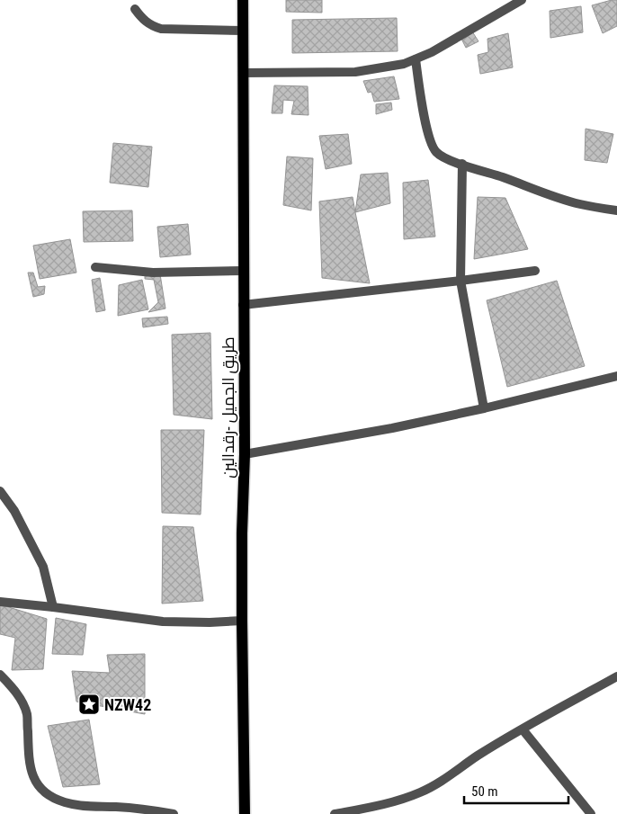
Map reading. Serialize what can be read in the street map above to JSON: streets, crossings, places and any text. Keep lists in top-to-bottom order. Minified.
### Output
{"streets":{"main road":["طريق الجميل -رقدالين"]},"places":{"place":["NZW42"]},"scale_bar":"50 m"}
